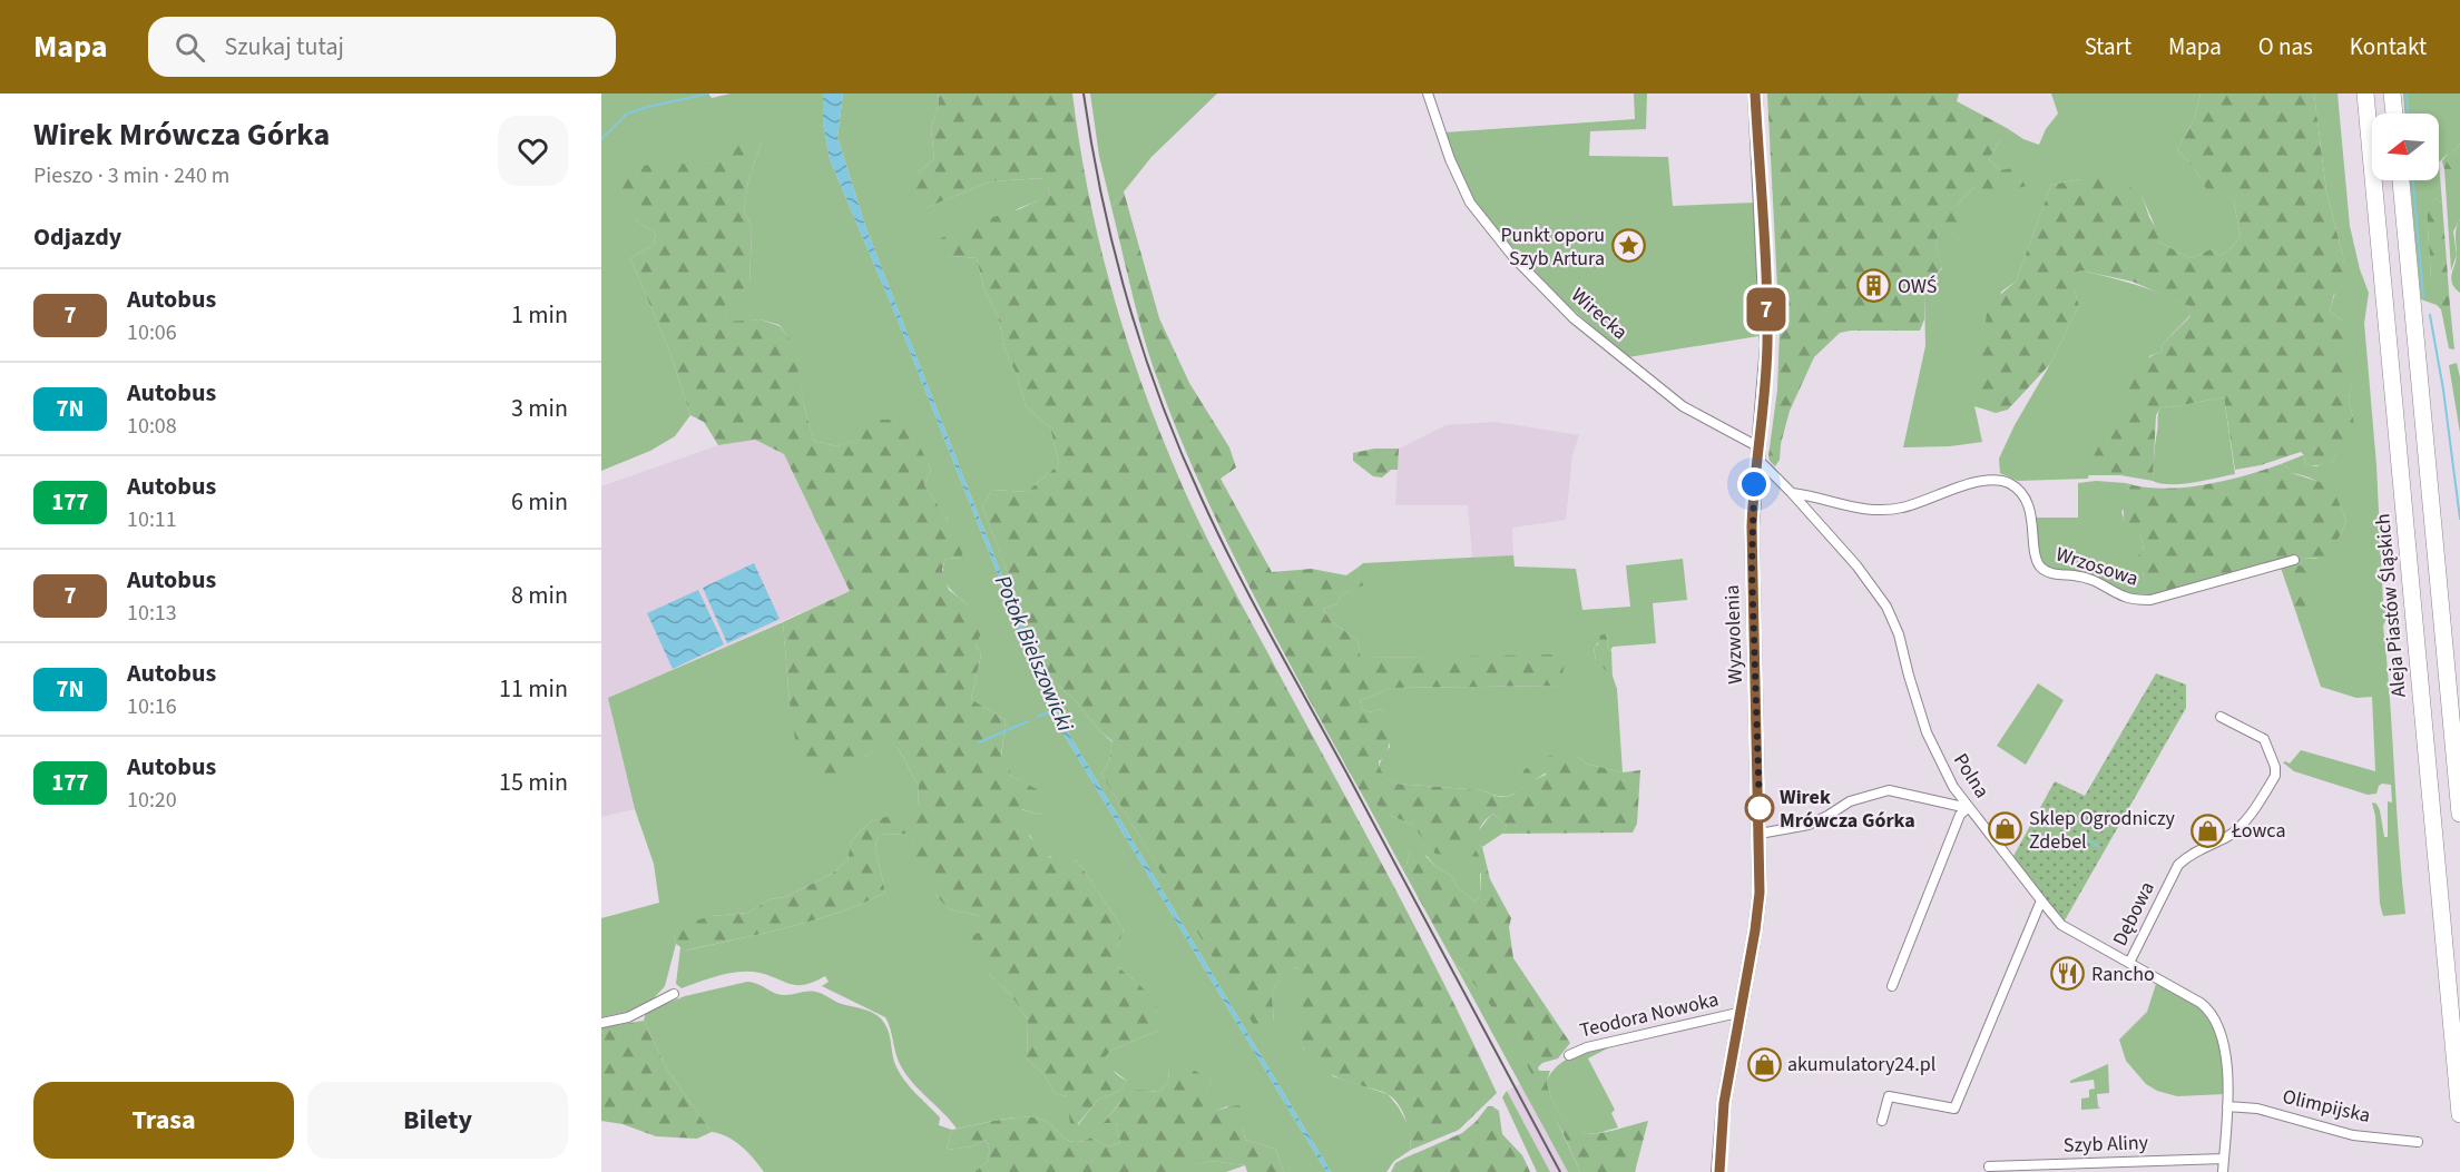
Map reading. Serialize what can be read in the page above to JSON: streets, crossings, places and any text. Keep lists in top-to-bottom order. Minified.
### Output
{"streets":{"highway":["Aleja Piastów Śląskich"],"street":["Wirecka","Wrzosowa","Wyzwolenia","Polna","Dębowa","Teodora Nowoka","Olimpijska","Szyb Aliny"]},"crossings":[["Wirecka","Wyzwolenia"],["Wirecka","Polna"],["Wrzosowa","Polna"],["Wyzwolenia","Polna"],["Wyzwolenia","Teodora Nowoka"],["Polna","Dębowa"],["Polna","Olimpijska"],["Polna","Szyb Aliny"]],"water":["Potok Bielszowicki"],"places":{"place":["Punkt oporu Szyb Artura"],"building":["OWŚ"],"other":["Wirek Mrówcza Górka"],"shop":["Sklep Ogrodniczy Zdebel","Łowca","akumulatory24.pl"],"restaurant":["Rancho"]},"lines":["bus line 7"],"north":"left","page":{"header":"Mapa","search":"Szukaj tutaj","nav":["Start","Mapa","O nas","Kontakt"],"heading":[["Wirek Mrówcza Górka","Pieszo · 3 min · 240 m"],"Odjazdy"],"on_map":"7","list":[{"mark":"7","name":"Autobus","note":"10:06","value":"1 min"},{"mark":"7N","name":"Autobus","note":"10:08","value":"3 min"},{"mark":"177","name":"Autobus","note":"10:11","value":"6 min"},{"mark":"7","name":"Autobus","note":"10:13","value":"8 min"},{"mark":"7N","name":"Autobus","note":"10:16","value":"11 min"},{"mark":"177","name":"Autobus","note":"10:20","value":"15 min"}],"buttons":["Trasa","Bilety"]}}
